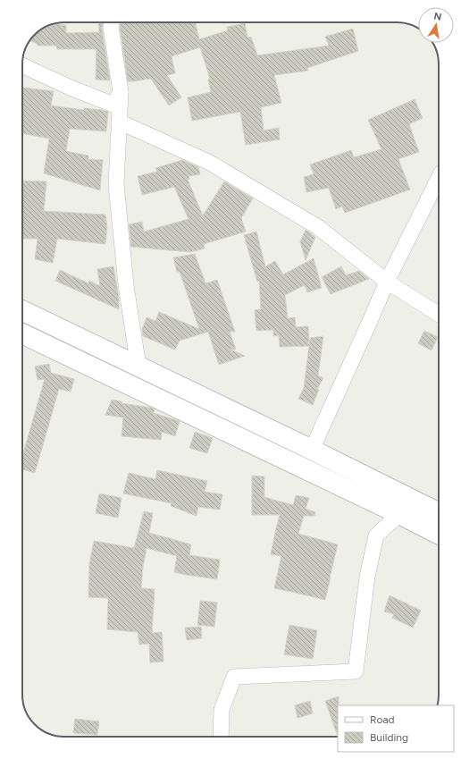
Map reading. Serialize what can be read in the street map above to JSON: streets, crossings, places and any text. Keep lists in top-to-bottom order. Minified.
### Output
{"legend":["Road","Building"],"north":"top"}
